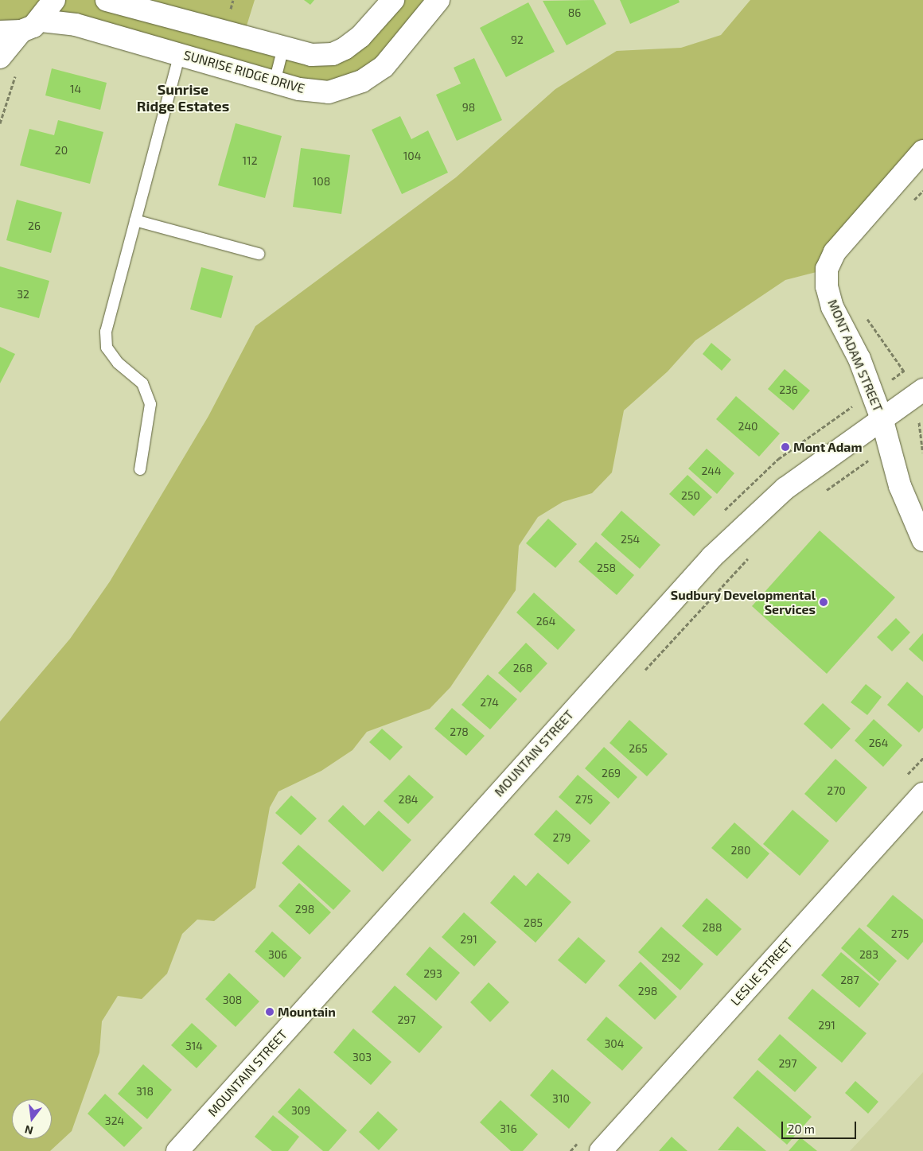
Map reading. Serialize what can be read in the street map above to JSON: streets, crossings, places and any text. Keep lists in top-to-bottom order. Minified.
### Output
{"streets":{"street":["SUNRISE RIDGE DRIVE","MONT ADAM STREET","MOUNTAIN STREET","LESLIE STREET"]},"crossings":[["MONT ADAM STREET","MOUNTAIN STREET"]],"districts":["Sunrise Ridge Estates"],"places":["Mont Adam","Sudbury Developmental Services","Mountain"],"house_numbers":["86","92","14","98","20","104","112","108","26","32","236","240","244","250","254","258","264","268","274","278","264","265","269","270","284","275","279","280","298","285","288","275","291","306","283","292","293","287","298","308","297","291","304","314","303","297","318","310","309","324","316"],"scale_bar":"20 m","north":"bottom"}
